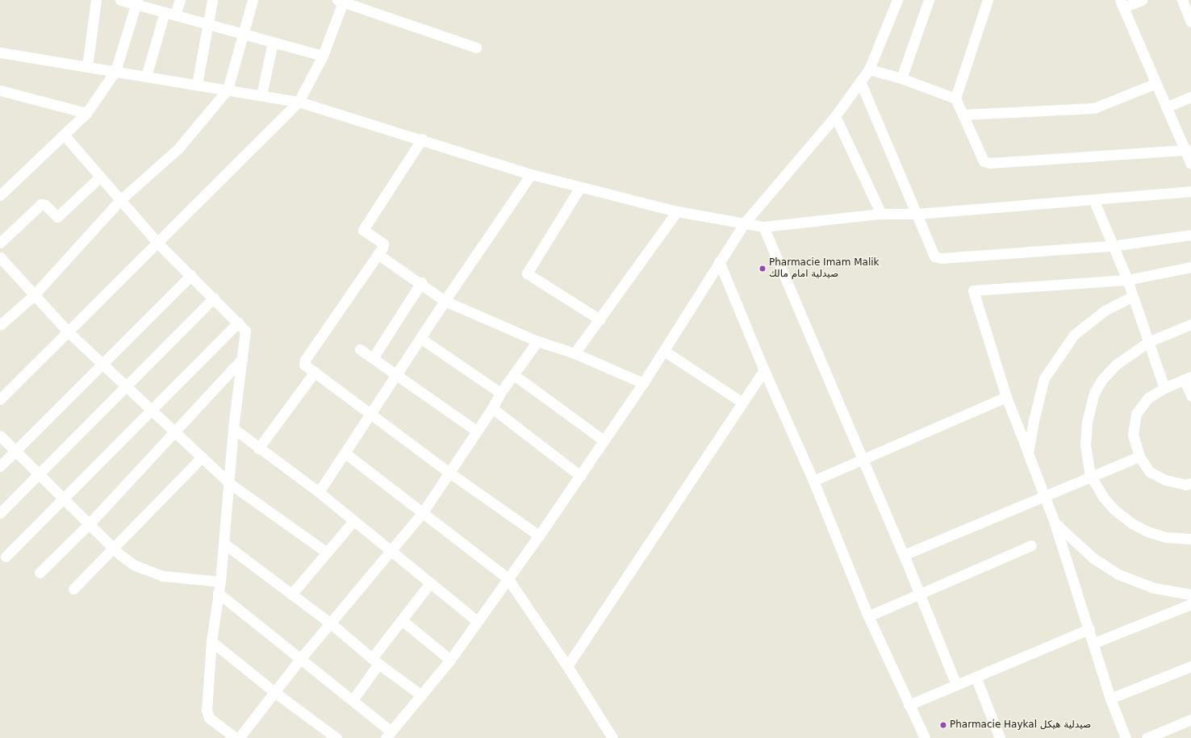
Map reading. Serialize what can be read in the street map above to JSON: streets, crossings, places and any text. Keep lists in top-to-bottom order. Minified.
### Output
{"places":["Pharmacie Imam Malik صيدلية امام مالك","Pharmacie Haykal صيدلية هيكل"]}
